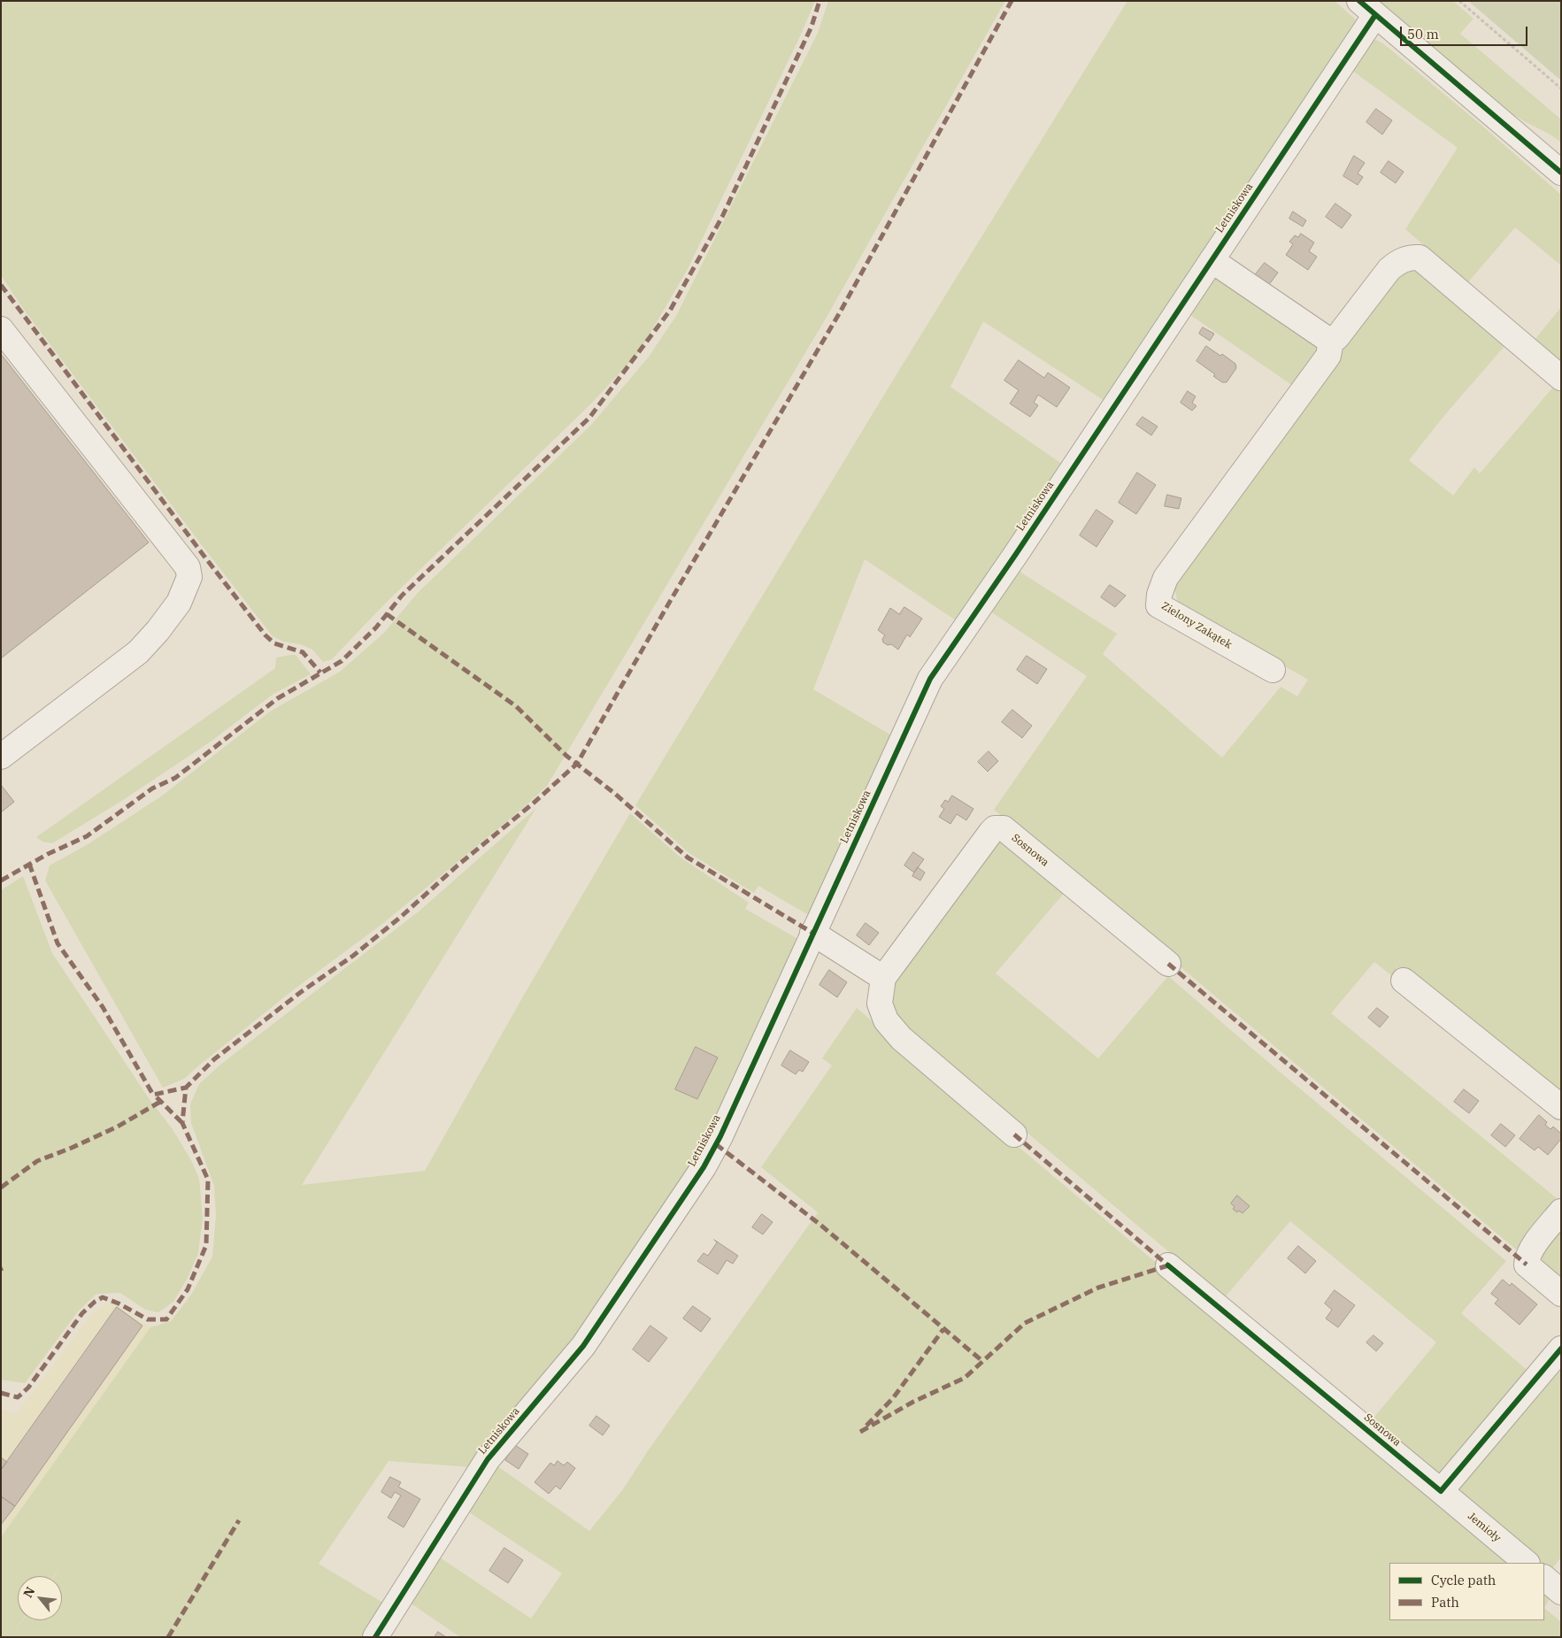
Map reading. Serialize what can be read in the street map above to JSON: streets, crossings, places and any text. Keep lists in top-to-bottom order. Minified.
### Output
{"streets":{"street":["Letniskowa","Zielony Zakątek","Sosnowa","Jemioły"]},"crossings":[["Sosnowa","Jemioły"]],"legend":["Cycle path","Path"],"scale_bar":"50 m","north":"top left"}
